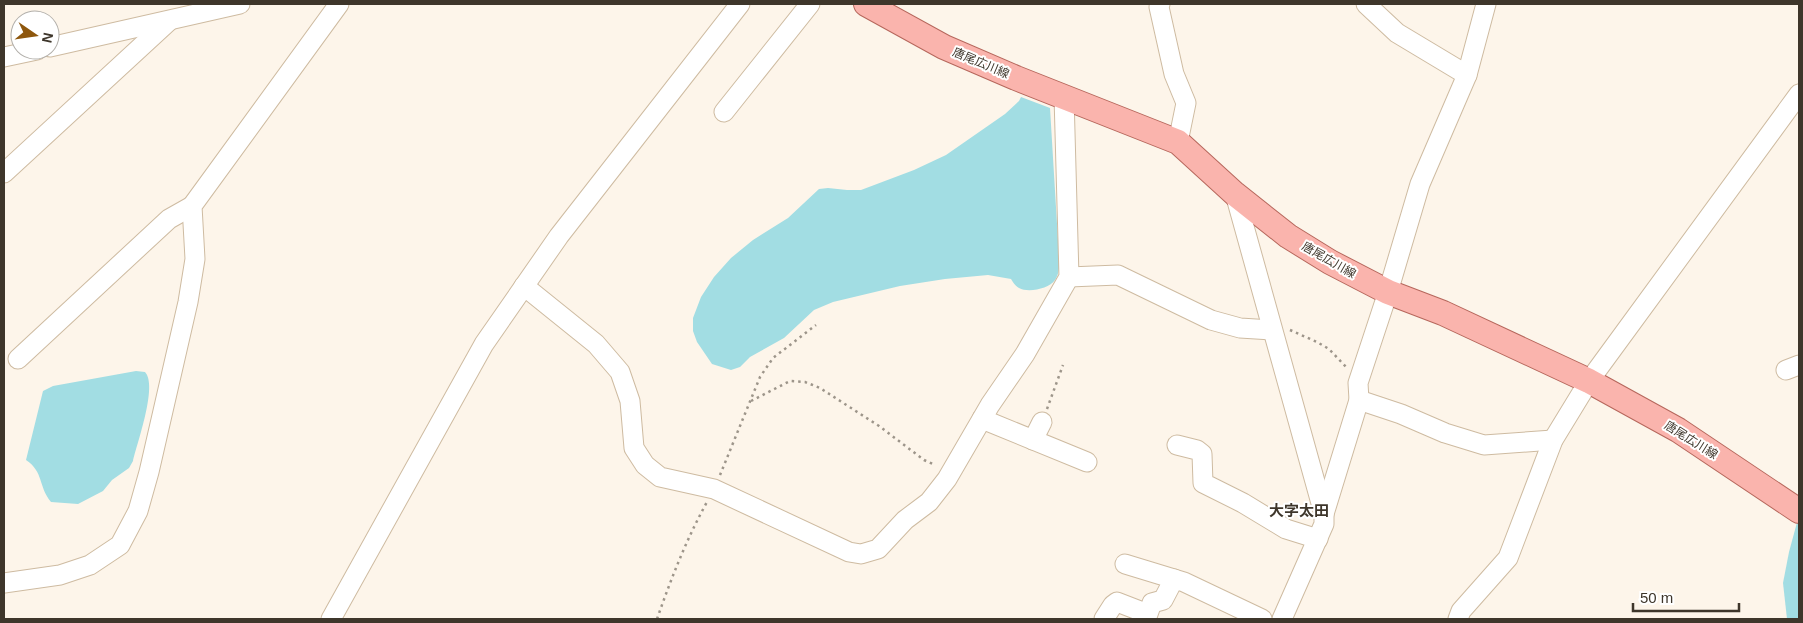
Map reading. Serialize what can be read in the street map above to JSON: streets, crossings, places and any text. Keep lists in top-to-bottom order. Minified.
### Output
{"streets":{"main road":["唐尾広川線"]},"districts":["大字太田"],"scale_bar":"50 m","north":"right"}
